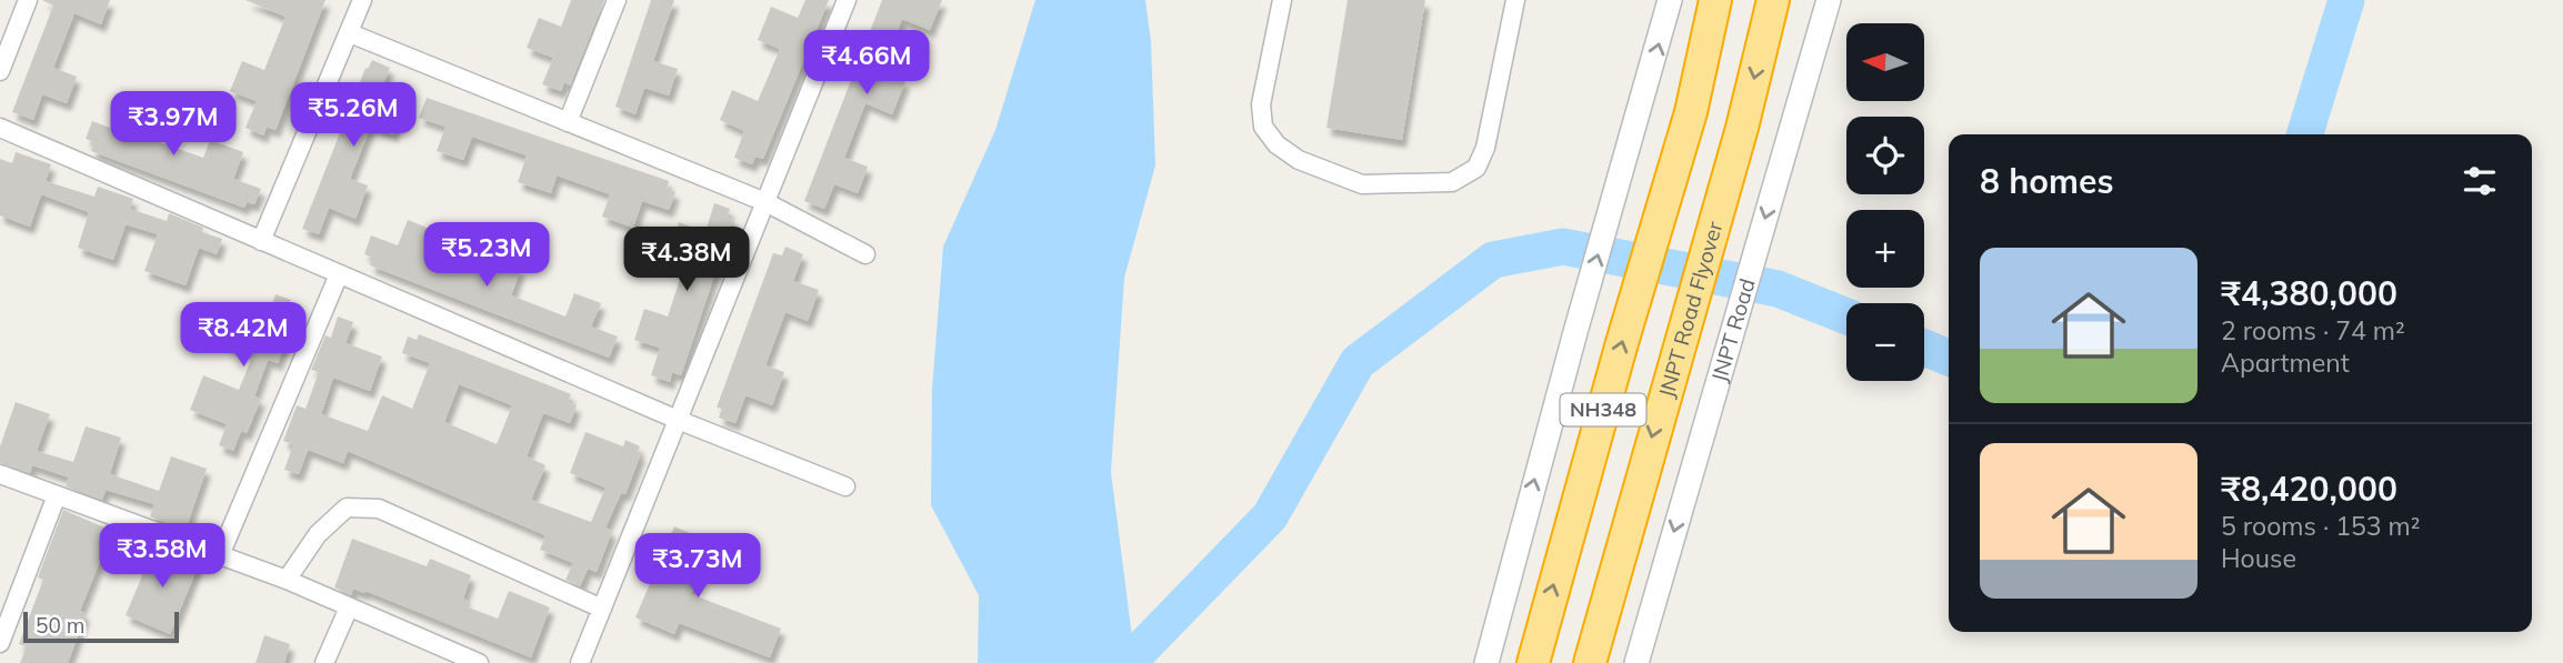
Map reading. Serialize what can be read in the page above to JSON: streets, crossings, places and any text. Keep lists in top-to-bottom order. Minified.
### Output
{"streets":{"highway":["JNPT Road Flyover","NH348"],"street":["JNPT Road"]},"scale_bar":"50 m","north":"left","page":{"map_buttons":["+","−"],"price":["₹4.66M","₹5.26M","₹3.97M","₹5.23M","₹4.38M","₹8.42M","₹3.58M","₹3.73M"],"heading":"8 homes","list":[{"name":"₹4,380,000","note":"2 rooms · 74 m² · Apartment"},{"name":"₹8,420,000","note":"5 rooms · 153 m² · House"}],"scale":"50 m"}}
